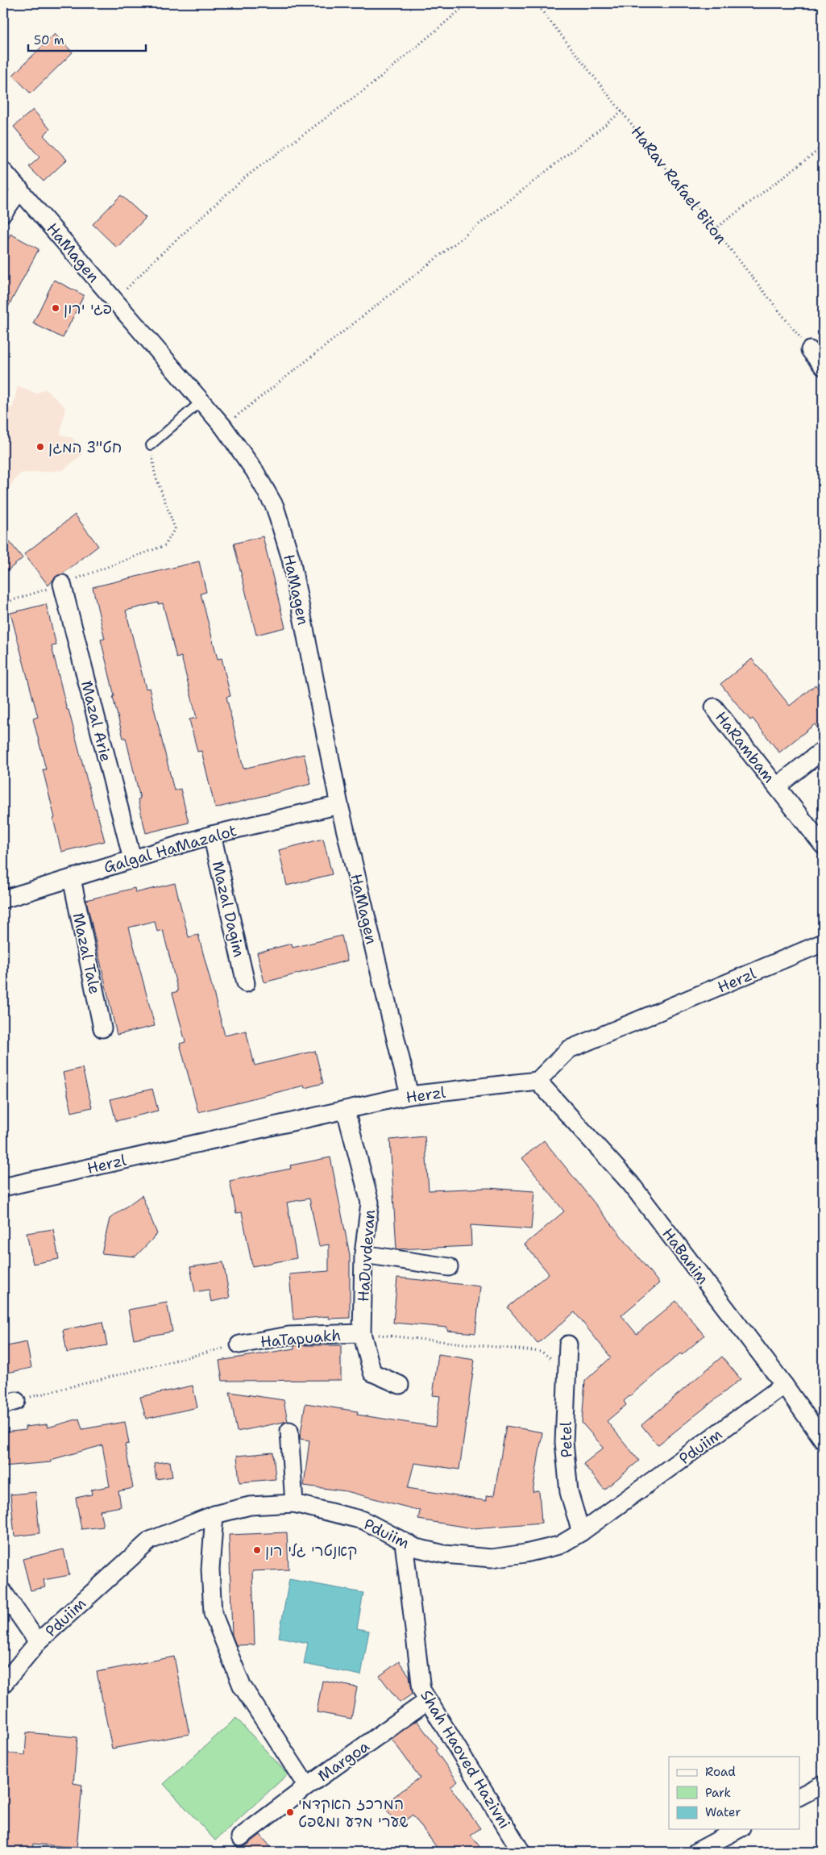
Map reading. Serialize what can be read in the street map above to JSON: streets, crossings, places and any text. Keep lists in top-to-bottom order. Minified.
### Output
{"streets":{"street":["HaMagen","Mazal Arie","HaRambam","Galgal HaMazalot","Mazal Dagim","Mazal Tale","Herzl","HaDuvdevan","HaBanim","HaTapuakh","Petel","Pduiim","Shah Haoved Hazivni","Margoa"],"path":["HaRav Rafael Biton"]},"crossings":[["HaMagen","Galgal HaMazalot"],["HaMagen","Herzl"],["Mazal Arie","Galgal HaMazalot"],["Galgal HaMazalot","Mazal Dagim"],["Galgal HaMazalot","Mazal Tale"],["Herzl","HaDuvdevan"],["Herzl","HaBanim"],["HaDuvdevan","HaTapuakh"],["HaBanim","Pduiim"],["Petel","Pduiim"],["Pduiim","Shah Haoved Hazivni"],["Shah Haoved Hazivni","Margoa"]],"places":["פגי ירון","חט\"צ המגן","קאנטרי גלי רון","המרכז האקדמי שערי מדע ומשפט"],"legend":["Road","Park","Water"],"scale_bar":"50 m"}
